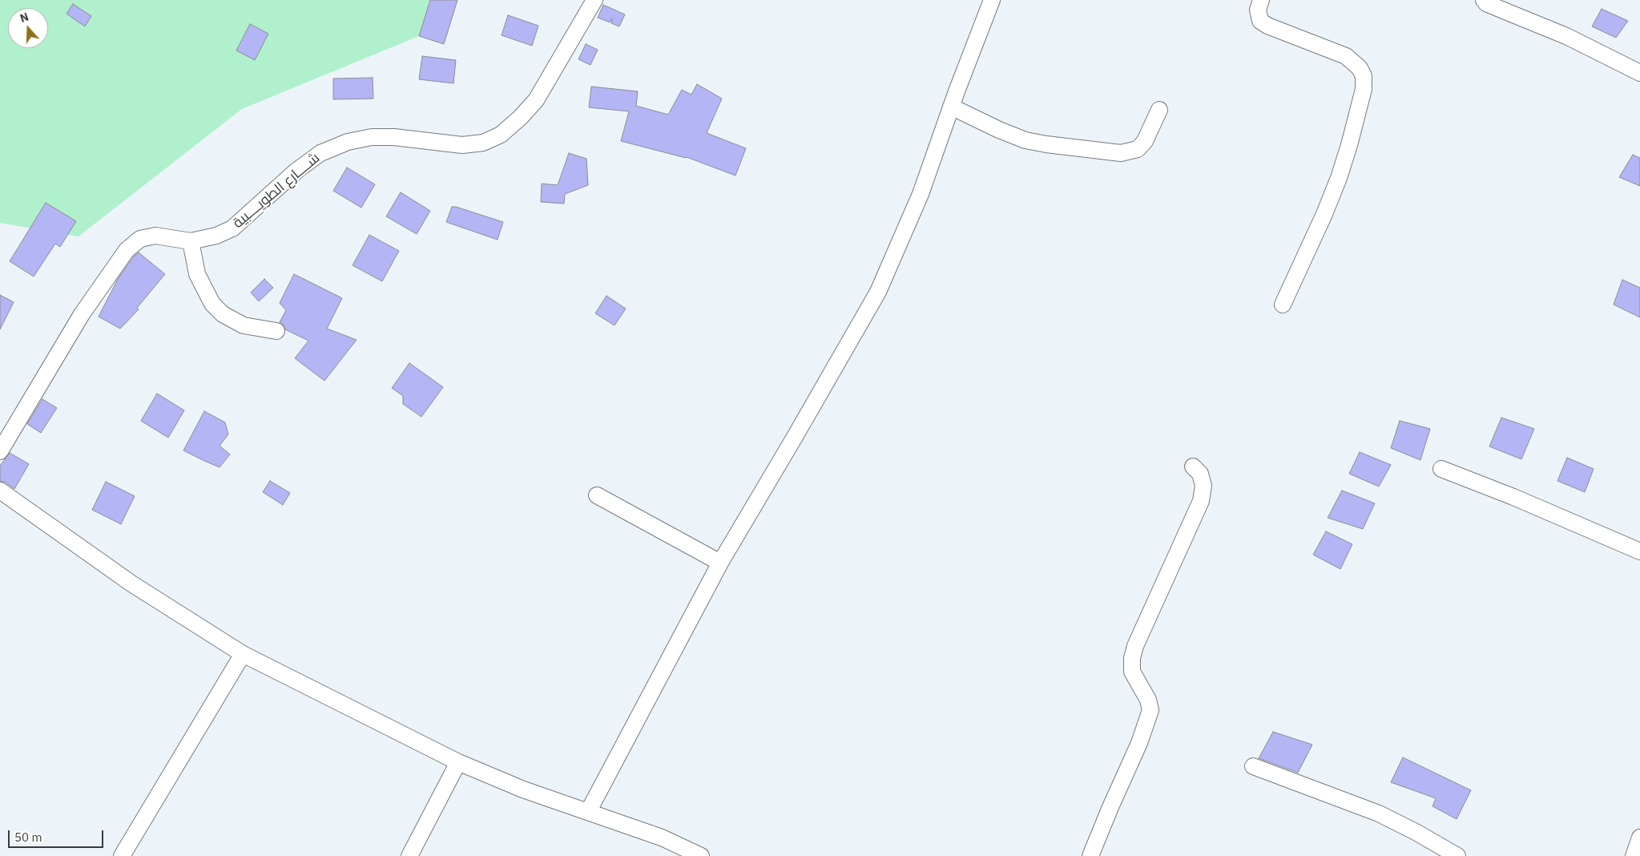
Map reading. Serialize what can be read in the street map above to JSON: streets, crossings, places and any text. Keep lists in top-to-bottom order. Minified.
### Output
{"streets":{"street":["شــــارع الطويــــبية"]},"scale_bar":"50 m","north":"top"}
